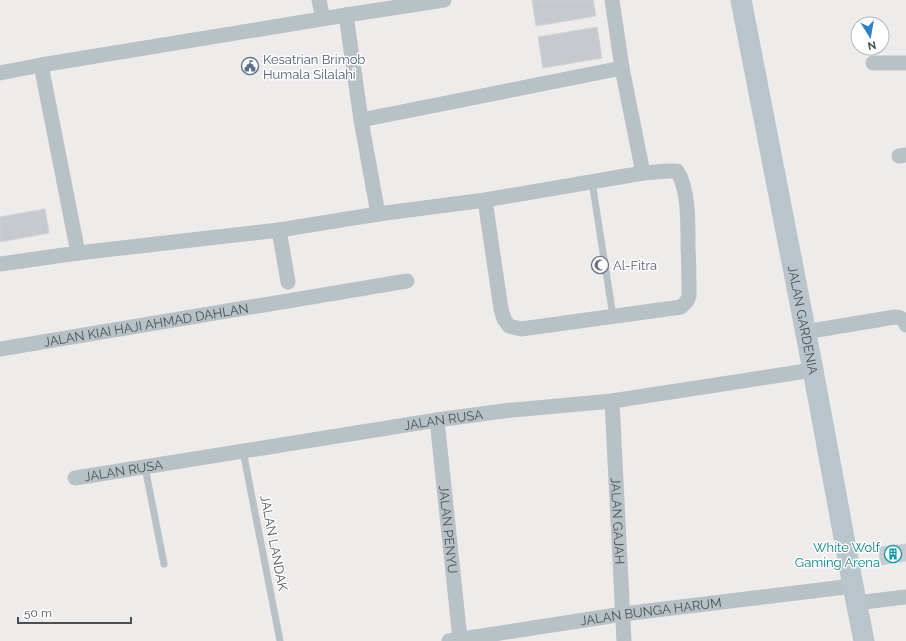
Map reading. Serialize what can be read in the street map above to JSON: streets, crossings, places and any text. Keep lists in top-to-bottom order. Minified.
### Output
{"streets":{"main road":["JALAN GARDENIA"],"street":["JALAN KIAI HAJI AHMAD DAHLAN","JALAN RUSA","JALAN GAJAH","JALAN PENYU","JALAN BUNGA HARUM"],"lane":["JALAN LANDAK"]},"crossings":[["JALAN GARDENIA","JALAN RUSA"],["JALAN GARDENIA","JALAN BUNGA HARUM"],["JALAN RUSA","JALAN GAJAH"],["JALAN RUSA","JALAN PENYU"],["JALAN RUSA","JALAN LANDAK"],["JALAN GAJAH","JALAN BUNGA HARUM"],["JALAN PENYU","JALAN BUNGA HARUM"]],"places":{"public building":["Kesatrian Brimob Humala Silalahi"],"mosque":["Al-Fitra"],"building":["White Wolf Gaming Arena"]},"scale_bar":"50 m","north":"bottom"}
